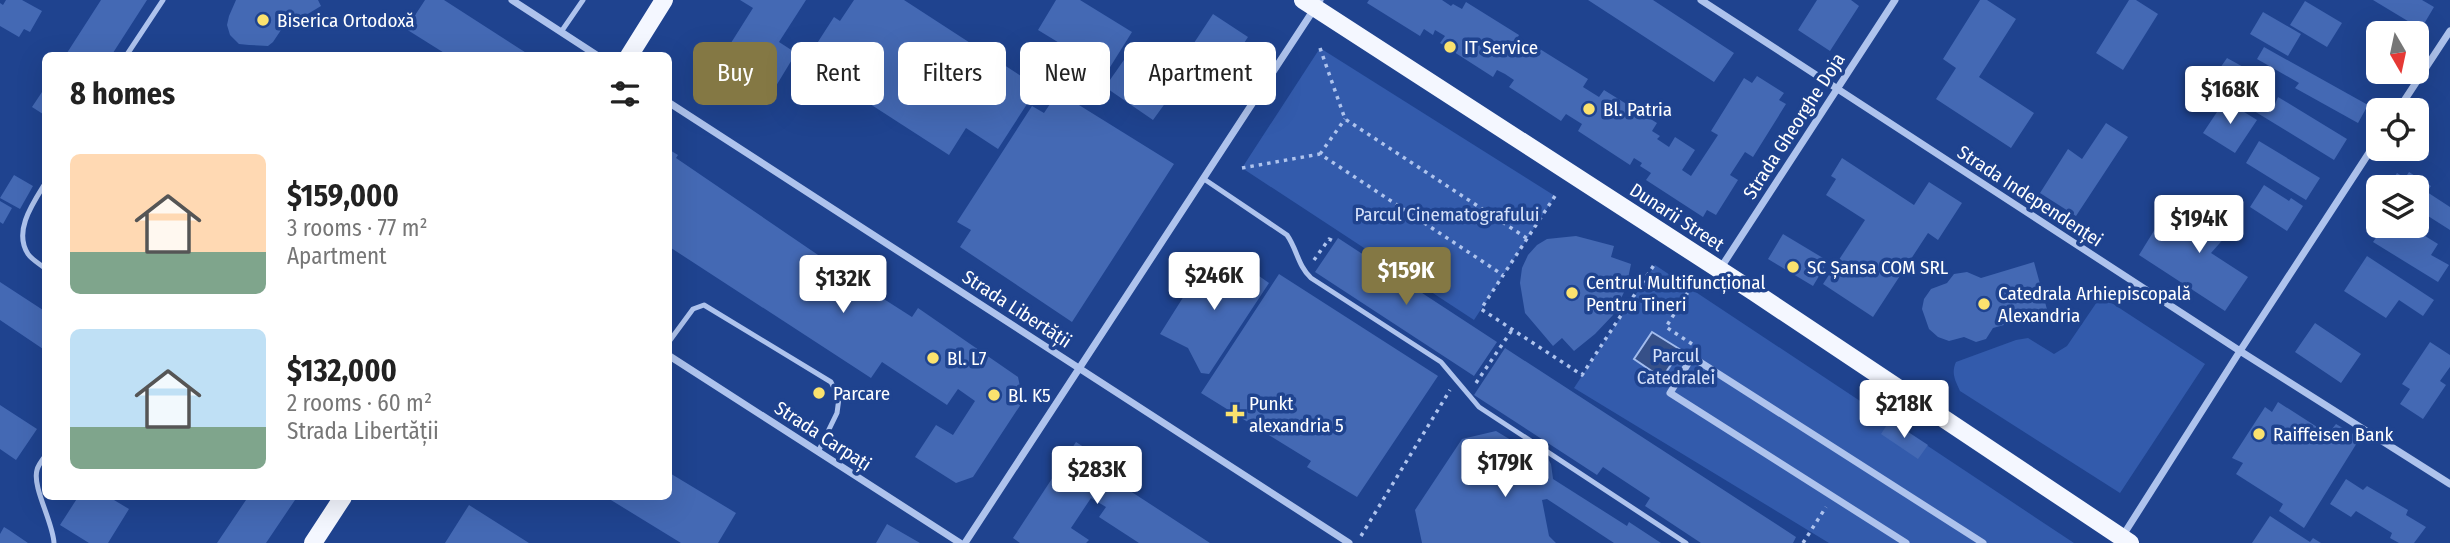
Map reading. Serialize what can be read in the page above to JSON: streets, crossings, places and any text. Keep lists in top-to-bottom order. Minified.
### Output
{"streets":{"main road":["Dunarii Street"],"street":["Strada Gheorghe Doja","Strada Independenței","Strada Libertății","Strada Carpați"]},"crossings":[["Strada Gheorghe Doja","Strada Independenței"],["Strada Gheorghe Doja","Dunarii Street"]],"parks":["Parcul Cinematografului","Parcul Catedralei"],"places":{"other":["Biserica Ortodoxă","IT Service","Bl. Patria","SC Șansa COM SRL","Centrul Multifuncțional Pentru Tineri","Catedrala Arhiepiscopală Alexandria","Bl. L7","Parcare","Bl. K5","Raiffeisen Bank"],"health":["Punkt alexandria 5"]},"north":"bottom","page":{"chip":["Buy","Rent","Filters","New","Apartment"],"heading":"8 homes","price":["$168K","$194K","$159K","$246K","$132K","$218K","$179K","$283K"],"list":[{"name":"$159,000","note":"3 rooms · 77 m² · Apartment"},{"name":"$132,000","note":"2 rooms · 60 m² · Strada Libertății"}]}}
